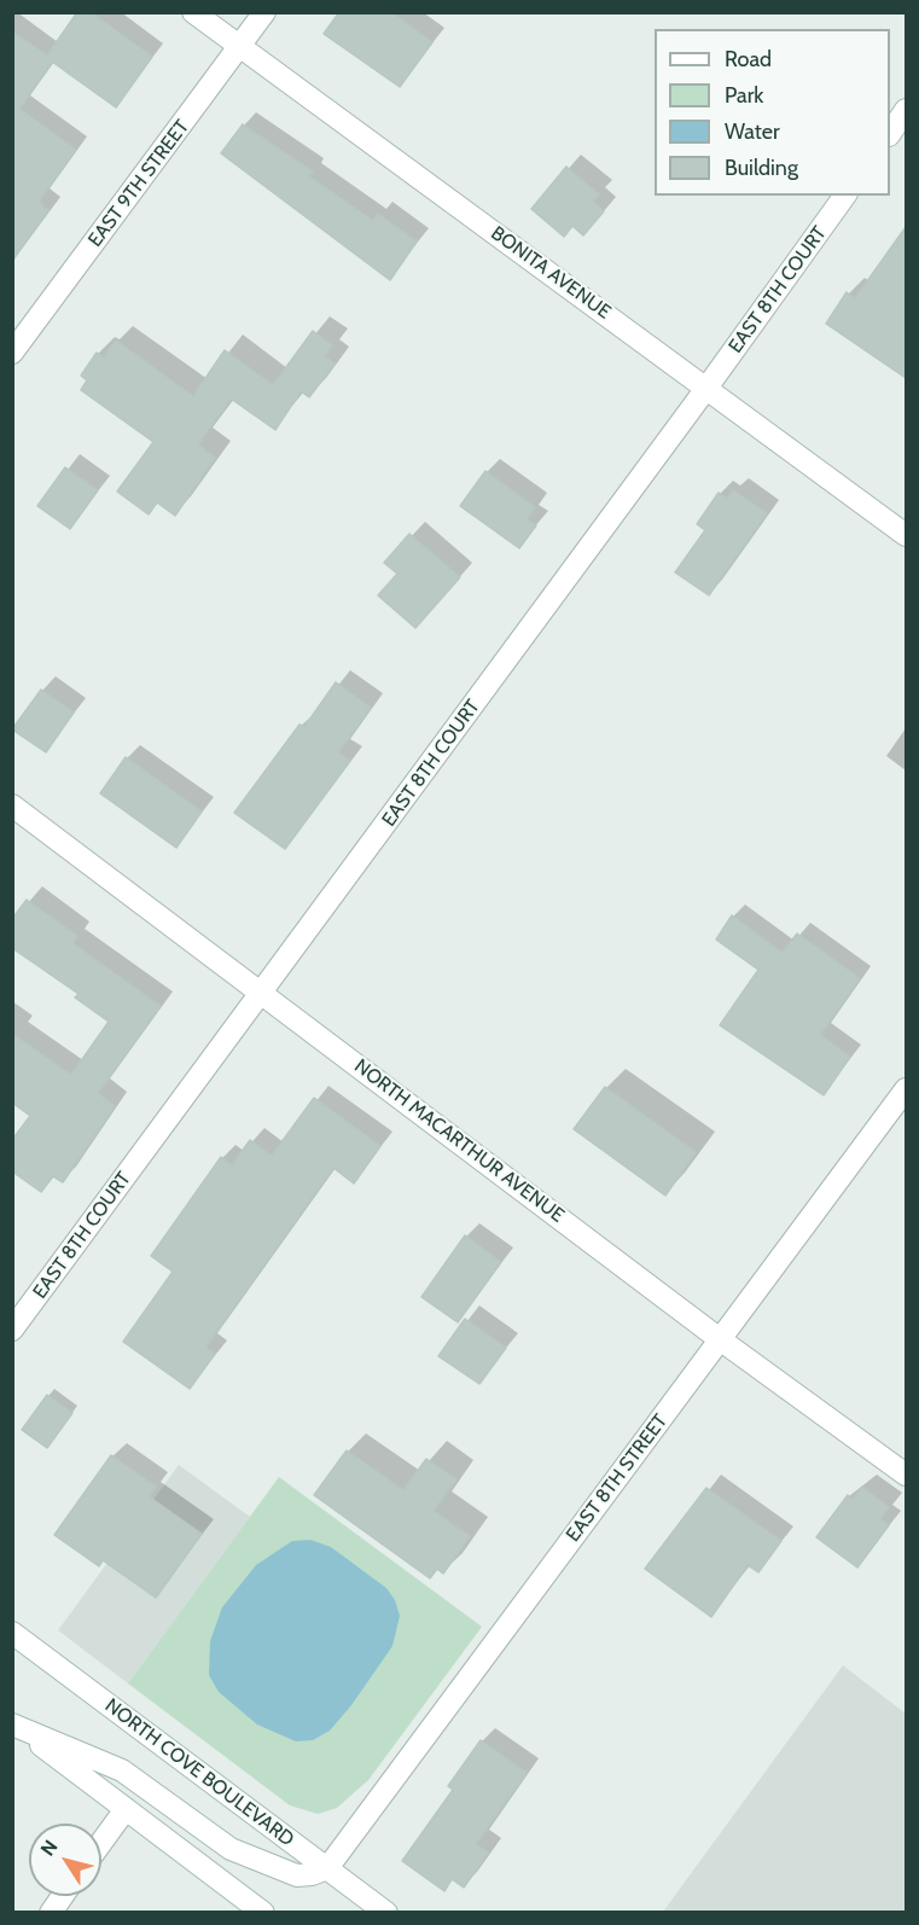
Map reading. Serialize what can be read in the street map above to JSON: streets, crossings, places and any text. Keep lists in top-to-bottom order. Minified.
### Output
{"streets":{"street":["EAST 9TH STREET","BONITA AVENUE","EAST 8TH COURT","NORTH MACARTHUR AVENUE","EAST 8TH STREET","NORTH COVE BOULEVARD"]},"crossings":[["EAST 9TH STREET","BONITA AVENUE"],["BONITA AVENUE","EAST 8TH COURT"],["EAST 8TH COURT","NORTH MACARTHUR AVENUE"],["NORTH MACARTHUR AVENUE","EAST 8TH STREET"],["EAST 8TH STREET","NORTH COVE BOULEVARD"]],"legend":["Road","Park","Water","Building"],"north":"top left"}
